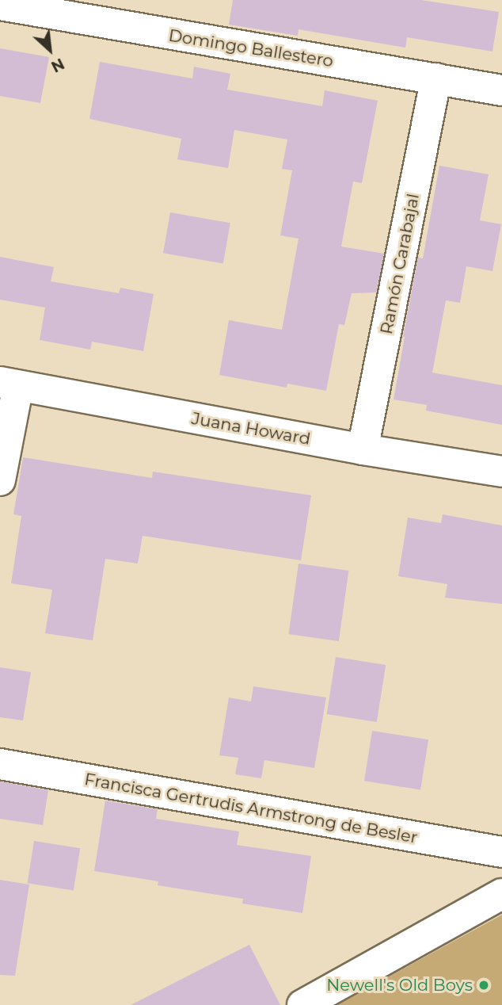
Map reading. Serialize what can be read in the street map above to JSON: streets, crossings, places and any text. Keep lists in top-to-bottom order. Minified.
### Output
{"streets":{"street":["Domingo Ballestero","Ramón Carabajal","Juana Howard","Francisca Gertrudis Armstrong de Besler"]},"crossings":[["Domingo Ballestero","Ramón Carabajal"],["Ramón Carabajal","Juana Howard"]],"places":["Newell's Old Boys"],"north":"bottom right"}
